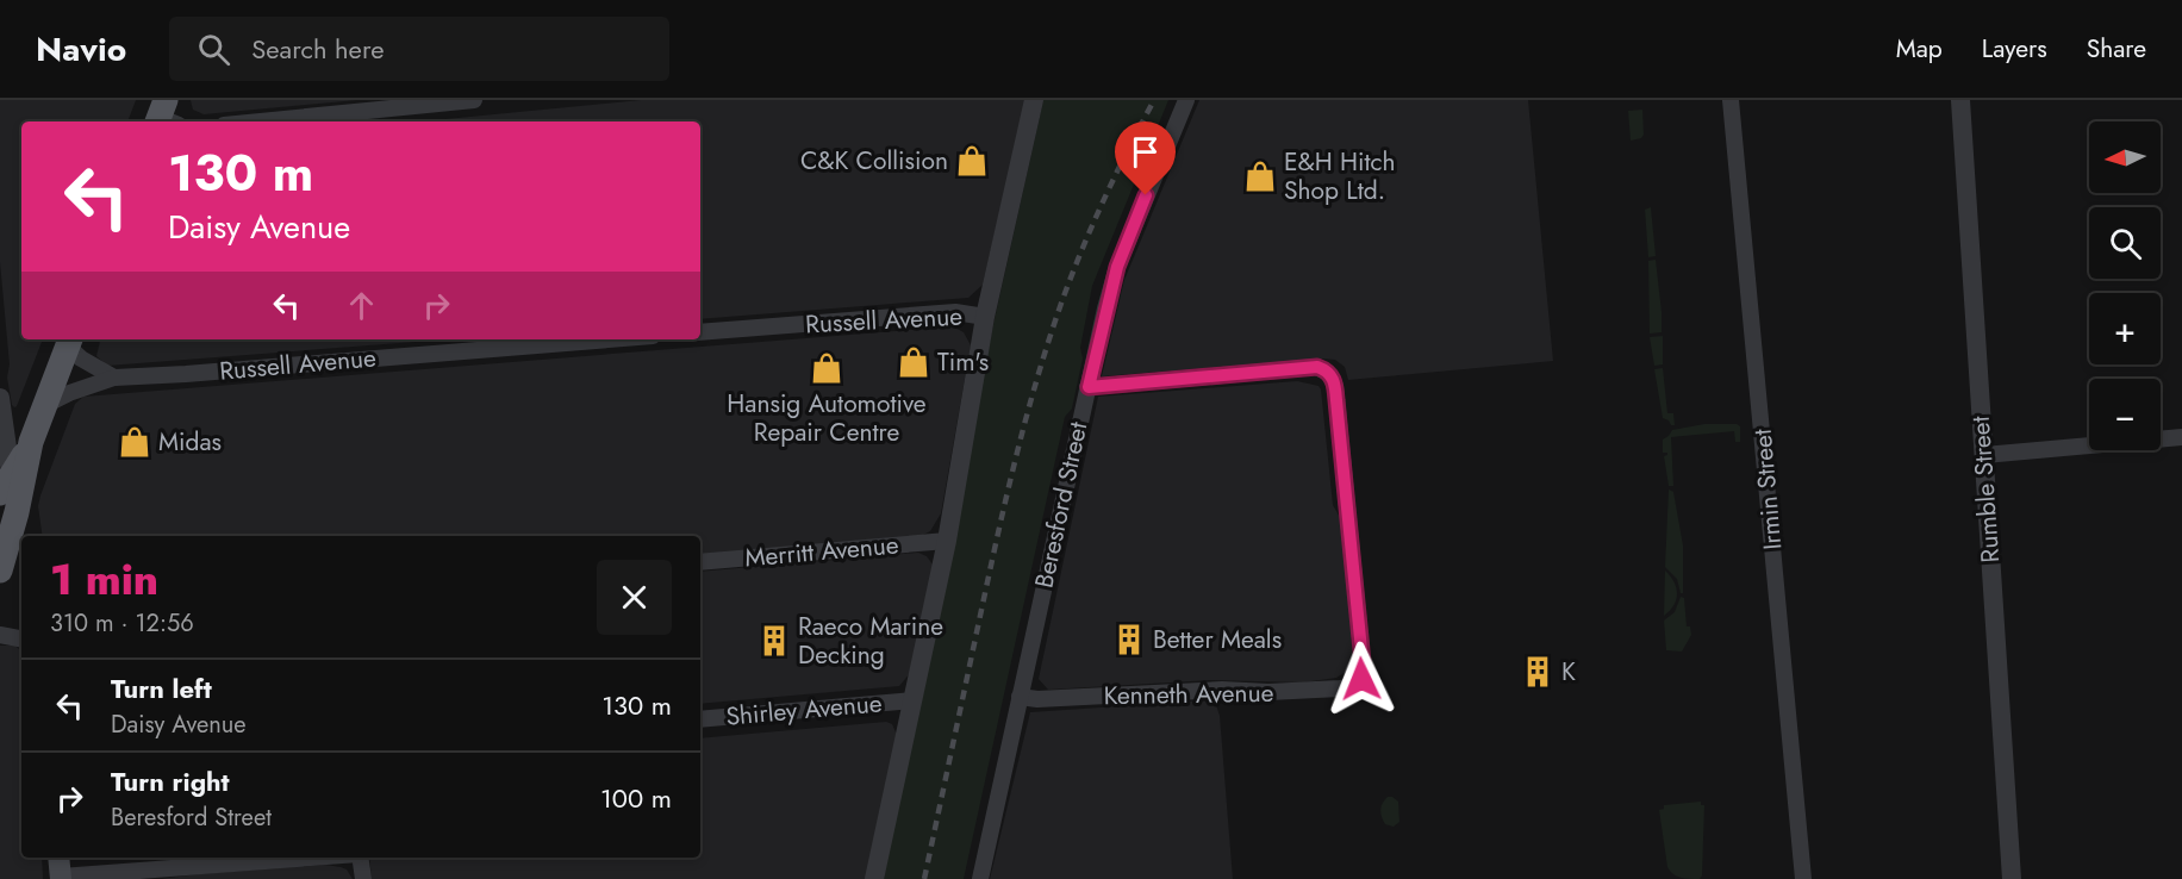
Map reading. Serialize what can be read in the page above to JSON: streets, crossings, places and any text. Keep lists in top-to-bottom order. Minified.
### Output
{"streets":{"street":["Russell Avenue","Irmin Street","Rumble Street","Beresford Street","Merritt Avenue","Kenneth Avenue","Shirley Avenue"]},"crossings":[["Beresford Street","Kenneth Avenue"]],"places":{"shop":["C&K Collision","E&H Hitch Shop Ltd.","Tim's","Hansig Automotive Repair Centre","Midas"],"building":["Better Meals","Raeco Marine Decking","K"]},"north":"left","page":{"header":"Navio","search":"Search here","nav":["Map","Layers","Share"],"map_buttons":["+","−"],"turn":["130 m","Daisy Avenue"],"heading":["1 min","310 m · 12:56"],"list":[{"name":"Turn left","note":"Daisy Avenue","value":"130 m"},{"name":"Turn right","note":"Beresford Street","value":"100 m"}]}}
